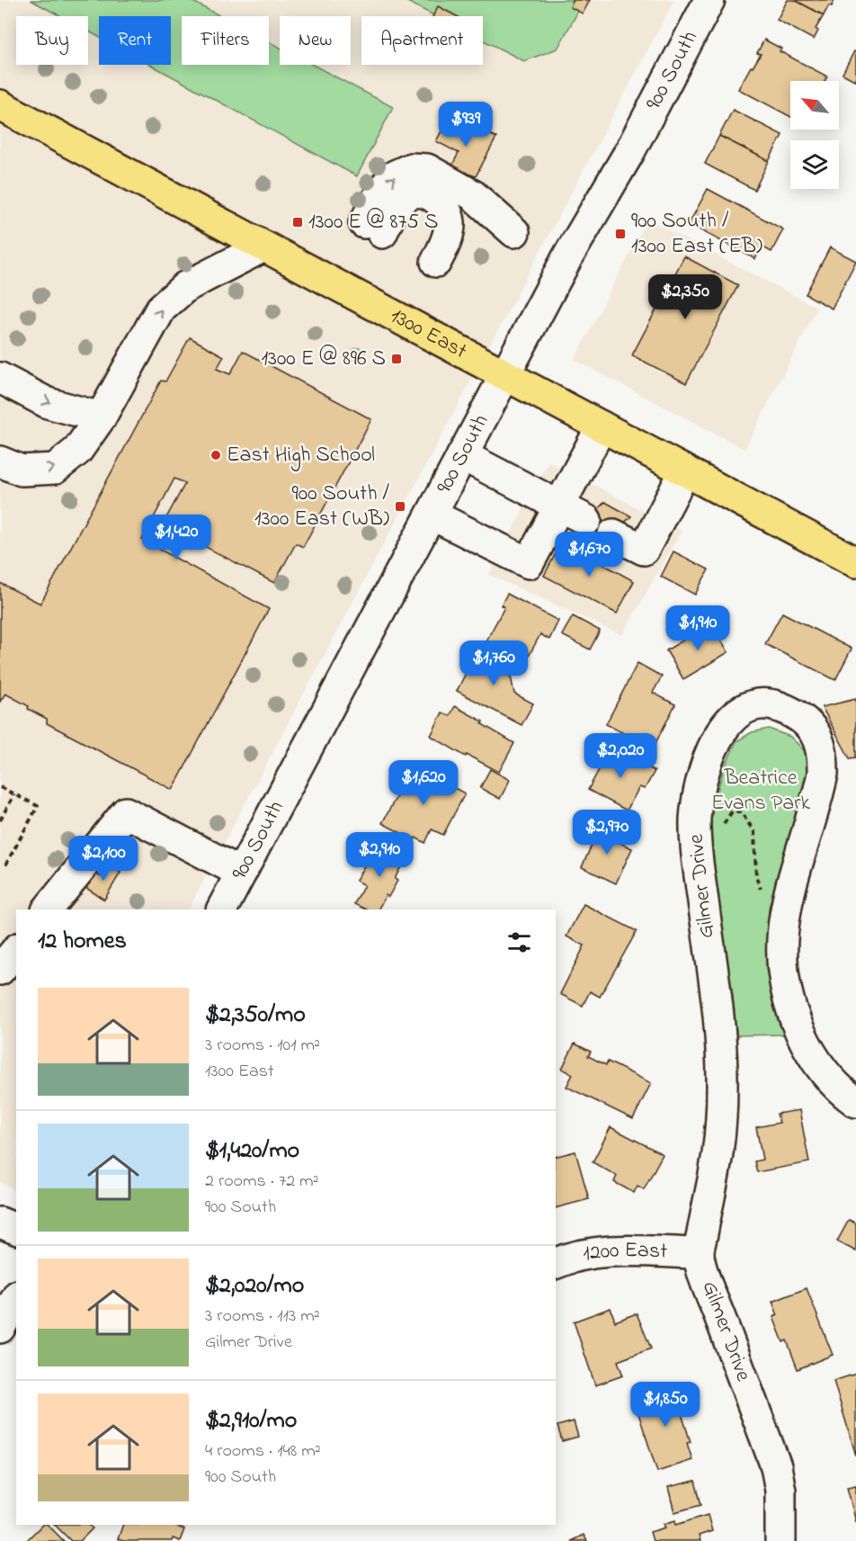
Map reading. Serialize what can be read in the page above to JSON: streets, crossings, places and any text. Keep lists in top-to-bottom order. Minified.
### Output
{"streets":{"main road":["1300 East"],"street":["900 South","Gilmer Drive","1200 East"]},"crossings":[["900 South","1300 East"],["Gilmer Drive","1200 East"]],"parks":["Beatrice Evans Park"],"places":{"transit":["1300 E @ 875 S","900 South / 1300 East (EB)","1300 E @ 896 S","900 South / 1300 East (WB)"],"other":["East High School"]},"north":"top left","page":{"chip":["Buy","Rent","Filters","New","Apartment"],"price":["$939","$2,350","$1,420","$1,670","$1,910","$1,760","$2,020","$1,620","$2,970","$2,910","$2,100","$1,850"],"heading":"12 homes","list":[{"name":"$2,350/mo","note":"3 rooms · 101 m² · 1300 East"},{"name":"$1,420/mo","note":"2 rooms · 72 m² · 900 South"},{"name":"$2,020/mo","note":"3 rooms · 113 m² · Gilmer Drive"},{"name":"$2,910/mo","note":"4 rooms · 148 m² · 900 South"}]}}
